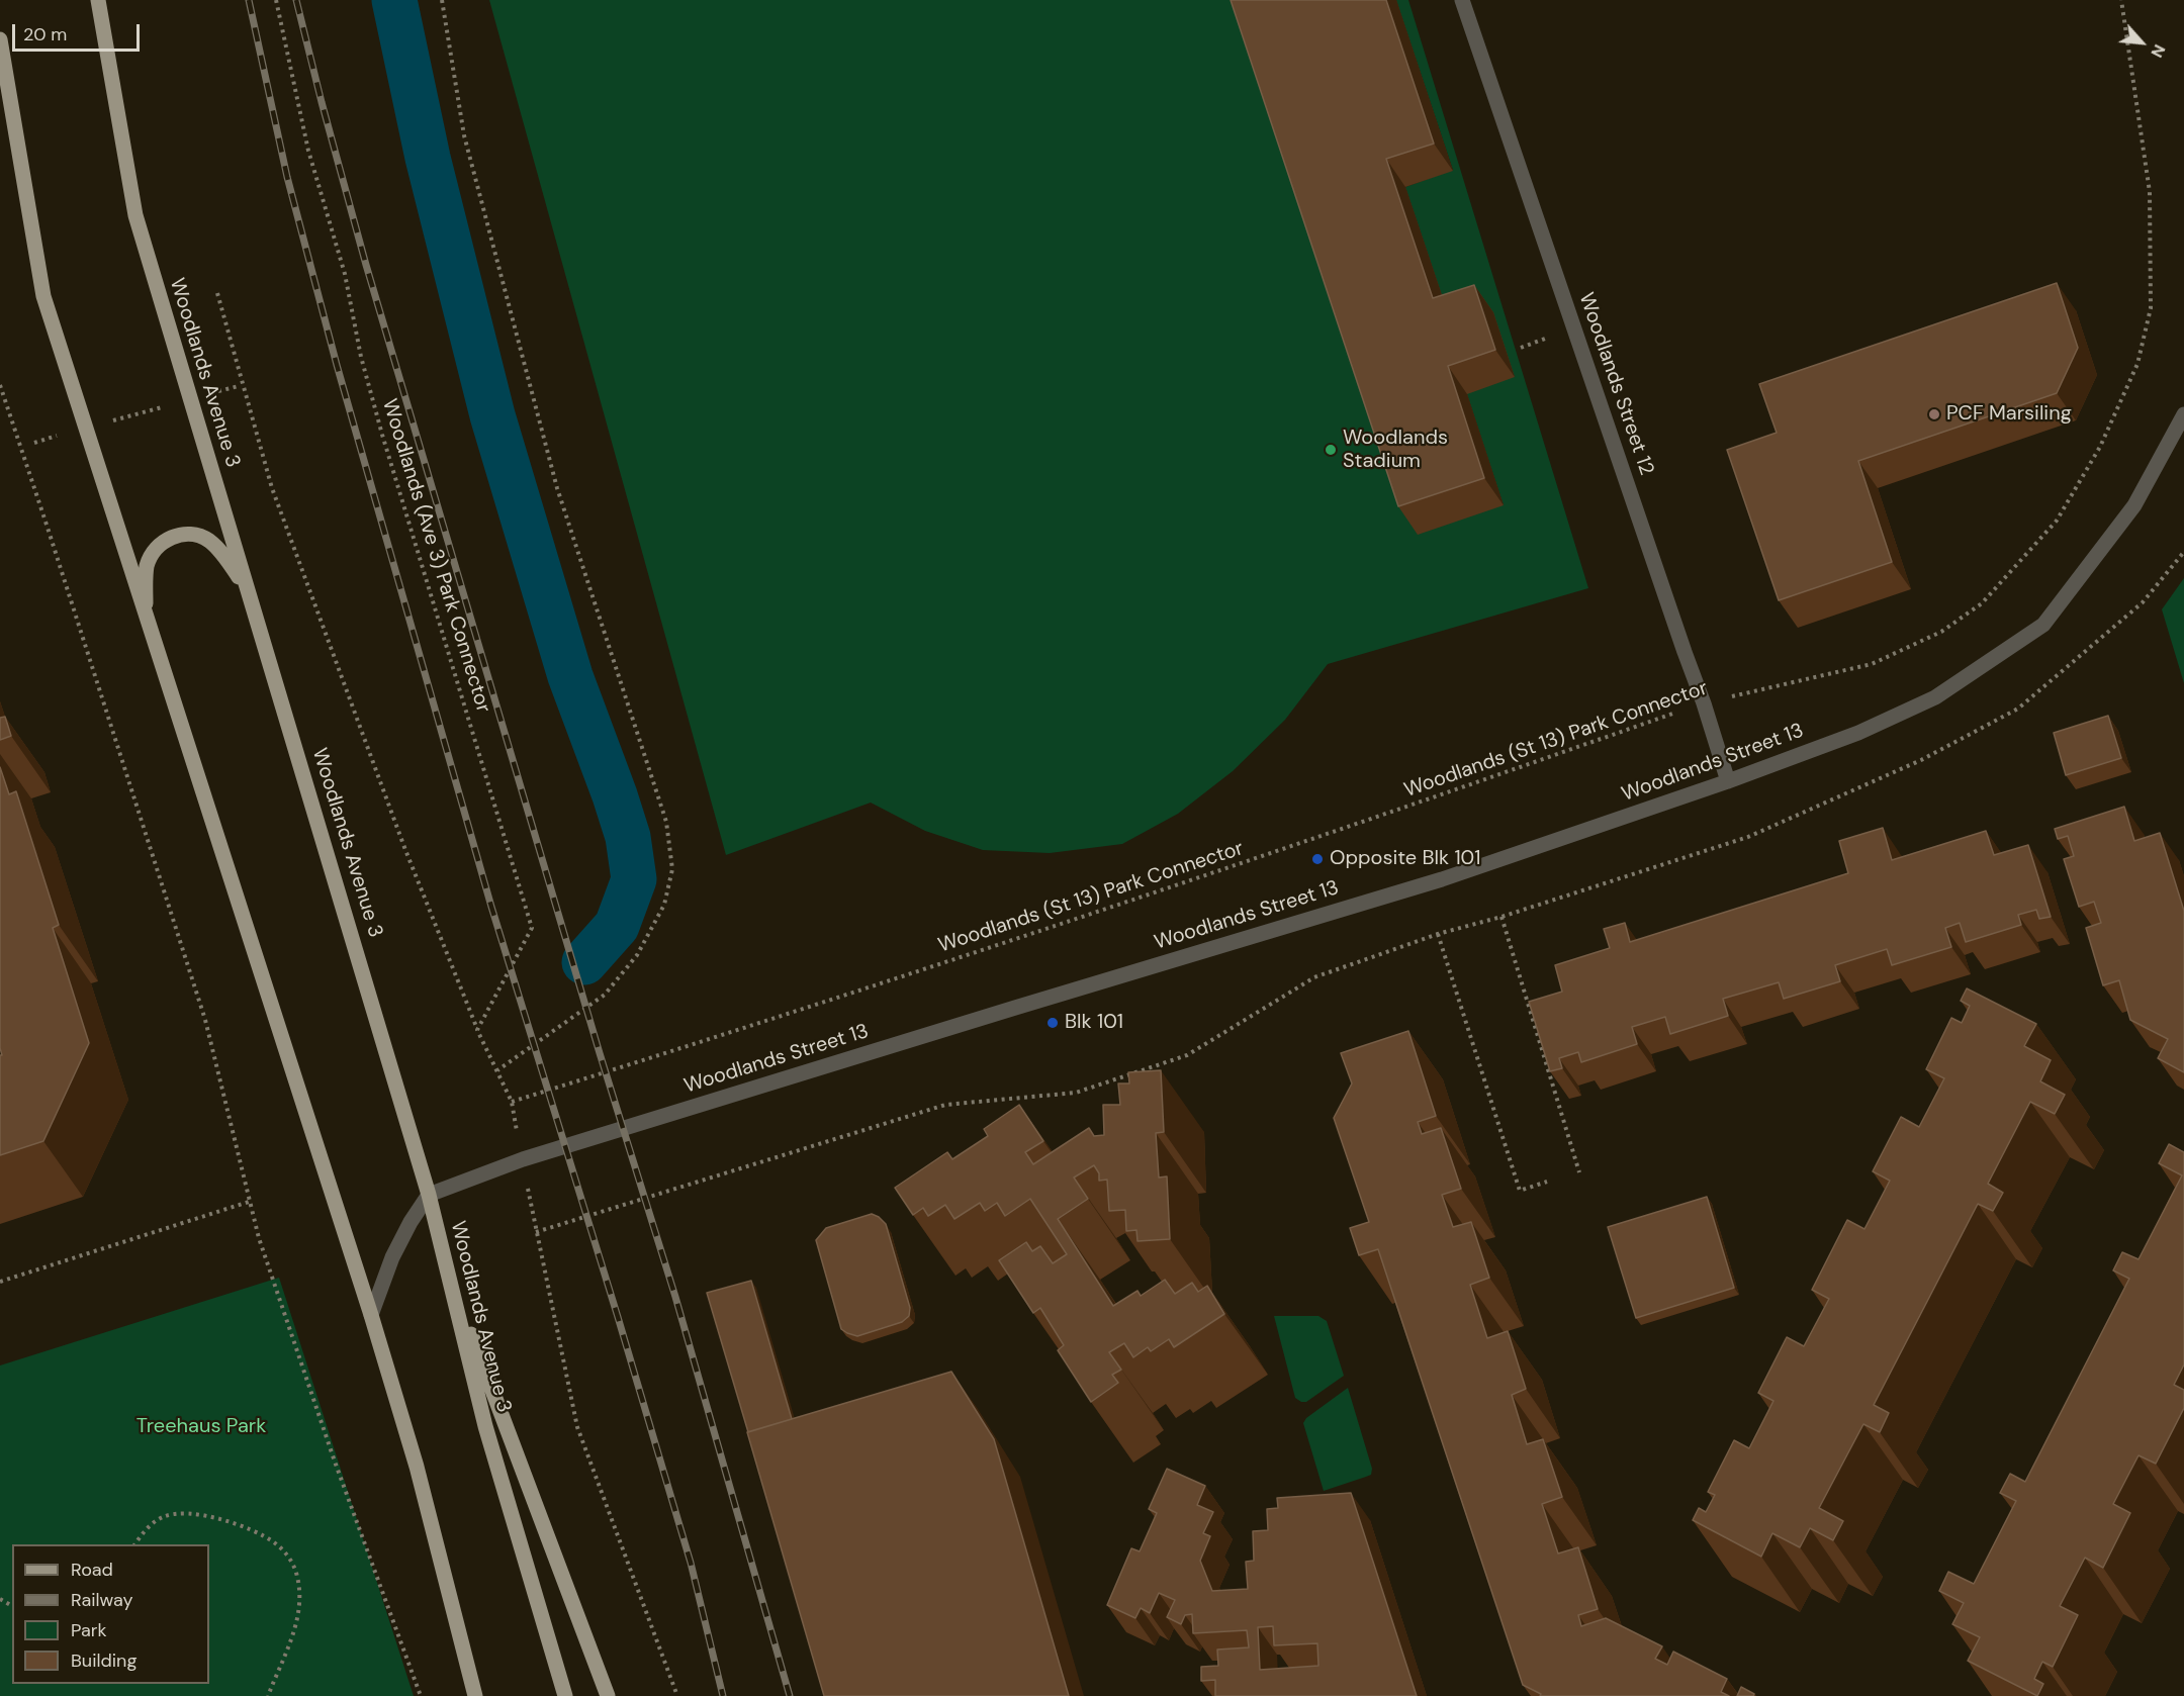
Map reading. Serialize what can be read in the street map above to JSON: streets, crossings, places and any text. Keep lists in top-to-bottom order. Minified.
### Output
{"streets":{"main road":["Woodlands Avenue 3"],"street":["Woodlands Street 12","Woodlands Street 13"],"path":["Woodlands (Ave 3) Park Connector","Woodlands (St 13) Park Connector"]},"crossings":[["Woodlands Avenue 3","Woodlands Street 13"],["Woodlands Street 12","Woodlands (St 13) Park Connector"],["Woodlands Street 12","Woodlands Street 13"]],"parks":["Treehaus Park"],"places":["PCF Marsiling","Woodlands Stadium","Opposite Blk 101","Blk 101"],"legend":["Road","Railway","Park","Building"],"scale_bar":"20 m","north":"bottom right"}
